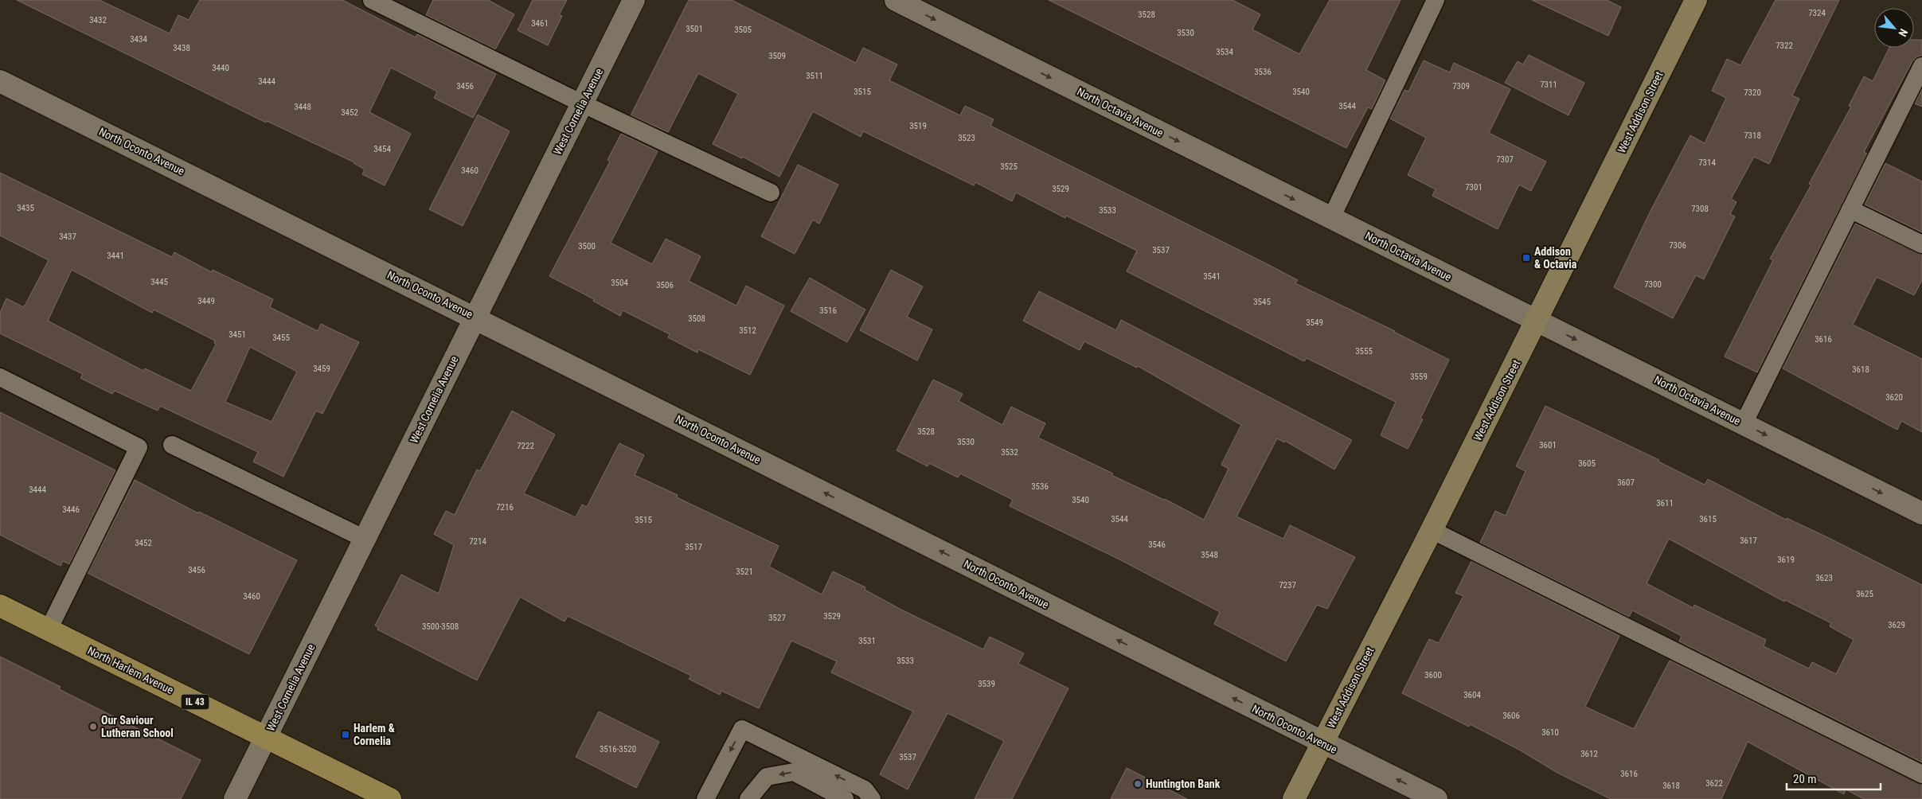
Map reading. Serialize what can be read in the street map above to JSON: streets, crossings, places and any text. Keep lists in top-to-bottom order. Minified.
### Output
{"streets":{"main road":["North Harlem Avenue","IL 43"],"street":["West Cornelia Avenue","North Octavia Avenue","West Addison Street","North Oconto Avenue"]},"crossings":[["West Cornelia Avenue","North Oconto Avenue"],["West Cornelia Avenue","North Harlem Avenue"],["North Octavia Avenue","West Addison Street"],["West Addison Street","North Oconto Avenue"]],"one_way":["North Octavia Avenue","North Oconto Avenue"],"places":{"transit":["Addison & Octavia","Harlem & Cornelia"],"other":["Our Saviour Lutheran School","Huntington Bank"]},"house_numbers":["7324","3528","3432","3461","3501","3505","3530","3434","7322","3438","3534","3509","3440","3536","3511","3444","7311","3456","7309","3515","3540","7320","3544","3448","3452","3519","7318","3523","3454","7307","7314","3525","3460","7301","3529","3435","7308","3533","3437","7306","3500","3537","3441","3541","3445","3504","7300","3506","3449","3545","3516","3508","3549","3512","3451","3455","3616","3555","3459","3618","3559","3620","3528","3530","3601","7222","3532","3605","3607","3536","3444","3540","3611","7216","3446","3544","3615","3515","3617","7214","3452","3546","3517","3548","3619","3456","3521","3623","7237","3625","3460","3529","3527","3629","3500-3508","3531","3533","3600","3539","3604","3606","3610","3516-3520","3612","3537","3616","3622","3618"],"scale_bar":"20 m","north":"bottom right"}
